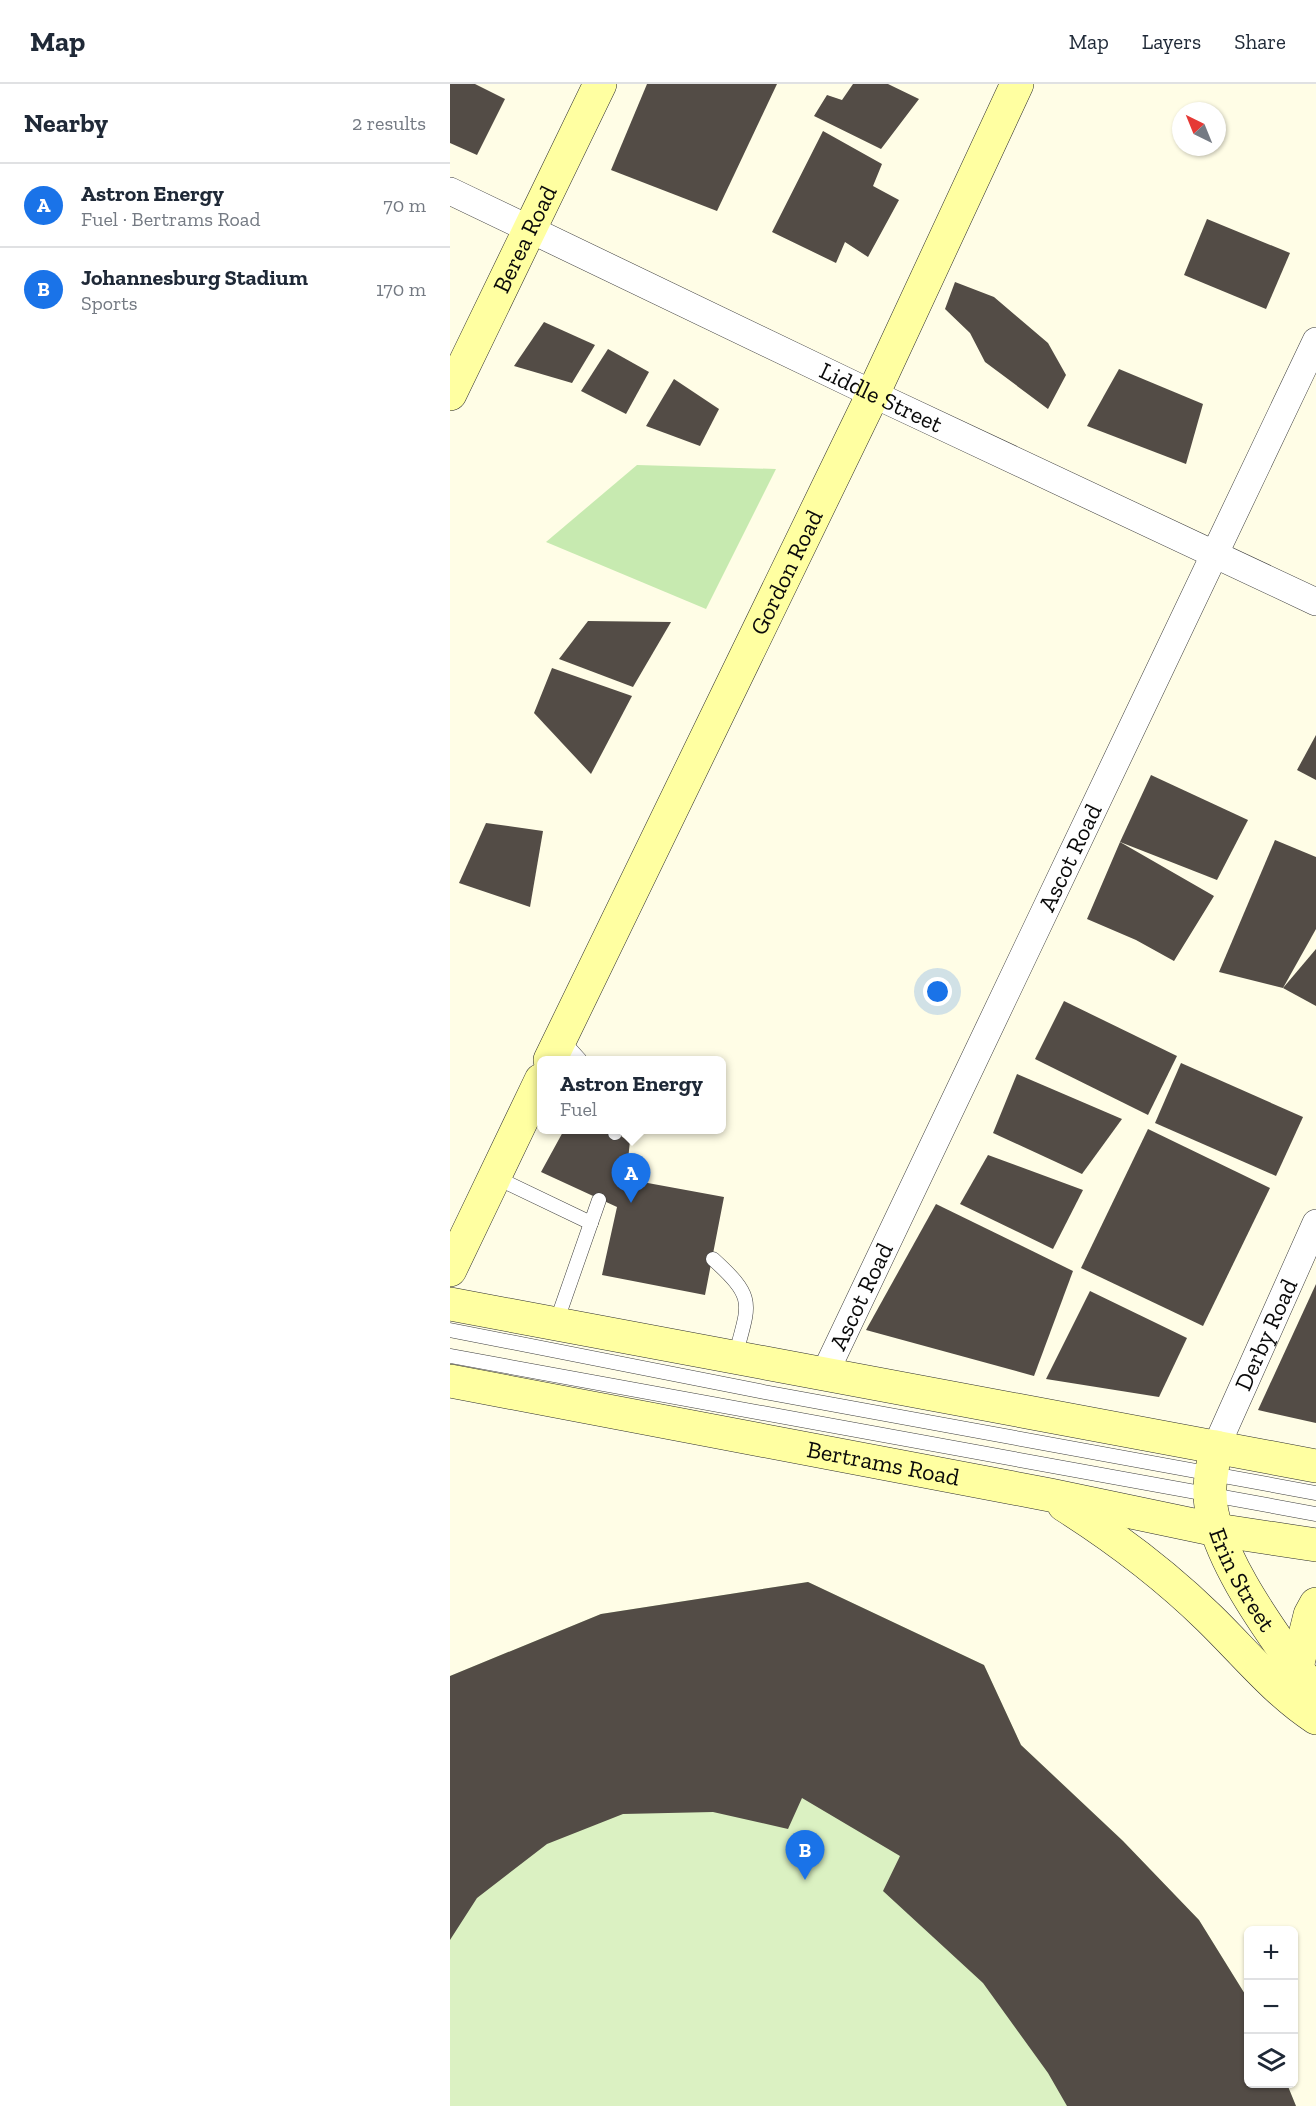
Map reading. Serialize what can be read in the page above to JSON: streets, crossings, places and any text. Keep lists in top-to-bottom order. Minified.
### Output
{"streets":{"main road":["Berea Road","Gordon Road","Bertrams Road","Erin Street"],"street":["Liddle Street","Ascot Road","Derby Road"]},"crossings":[["Berea Road","Liddle Street"],["Liddle Street","Gordon Road"],["Liddle Street","Ascot Road"],["Derby Road","Erin Street"],["Bertrams Road","Erin Street"]],"north":"top left","page":{"header":"Map","nav":["Map","Layers","Share"],"heading":["Nearby","2 results"],"list":[{"mark":"A","name":"Astron Energy","note":"Fuel · Bertrams Road","value":"70 m"},{"mark":"B","name":"Johannesburg Stadium","note":"Sports","value":"170 m"}],"popup":["Astron Energy","Fuel"],"pins":["A","B"],"map_buttons":["+","−"]}}
